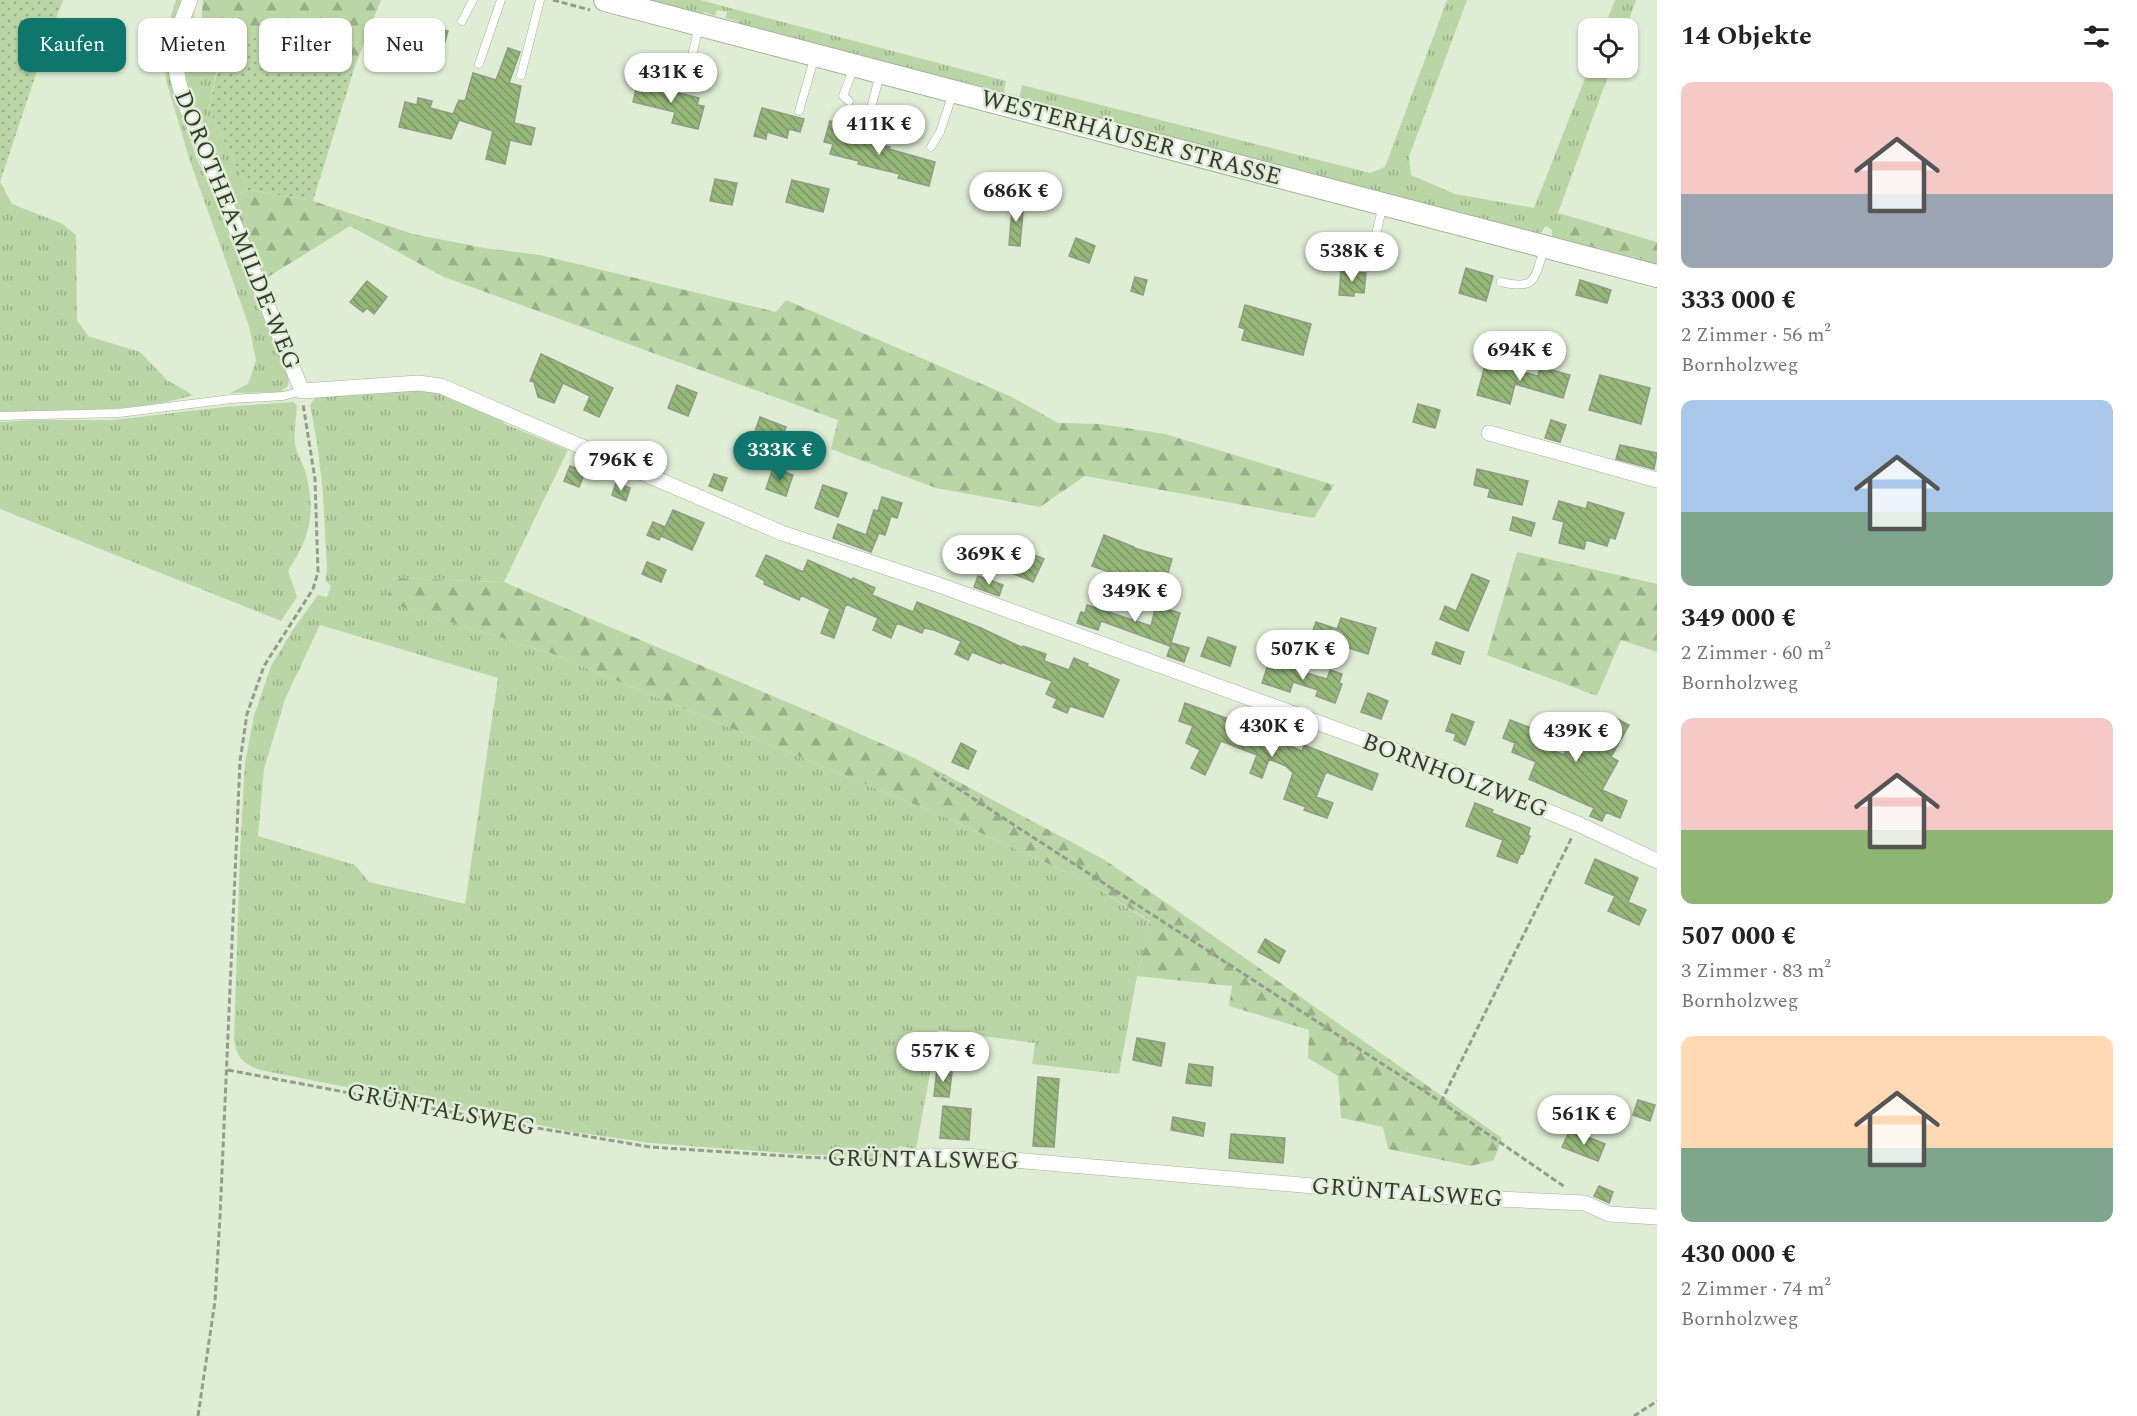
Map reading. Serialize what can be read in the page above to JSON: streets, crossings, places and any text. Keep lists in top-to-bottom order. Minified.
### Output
{"streets":{"main road":["WESTERHÄUSER STRASSE"],"street":["DOROTHEA-MILDE-WEG","BORNHOLZWEG","GRÜNTALSWEG"]},"crossings":[["DOROTHEA-MILDE-WEG","BORNHOLZWEG"]],"page":{"heading":"14 Objekte","chip":["Kaufen","Mieten","Filter","Neu"],"price":["431K €","411K €","686K €","538K €","694K €","333K €","796K €","369K €","349K €","507K €","430K €","439K €","557K €","561K €"],"list":[{"name":"333 000 €","note":"2 Zimmer · 56 m² · Bornholzweg"},{"name":"349 000 €","note":"2 Zimmer · 60 m² · Bornholzweg"},{"name":"507 000 €","note":"3 Zimmer · 83 m² · Bornholzweg"},{"name":"430 000 €","note":"2 Zimmer · 74 m² · Bornholzweg"}]}}
